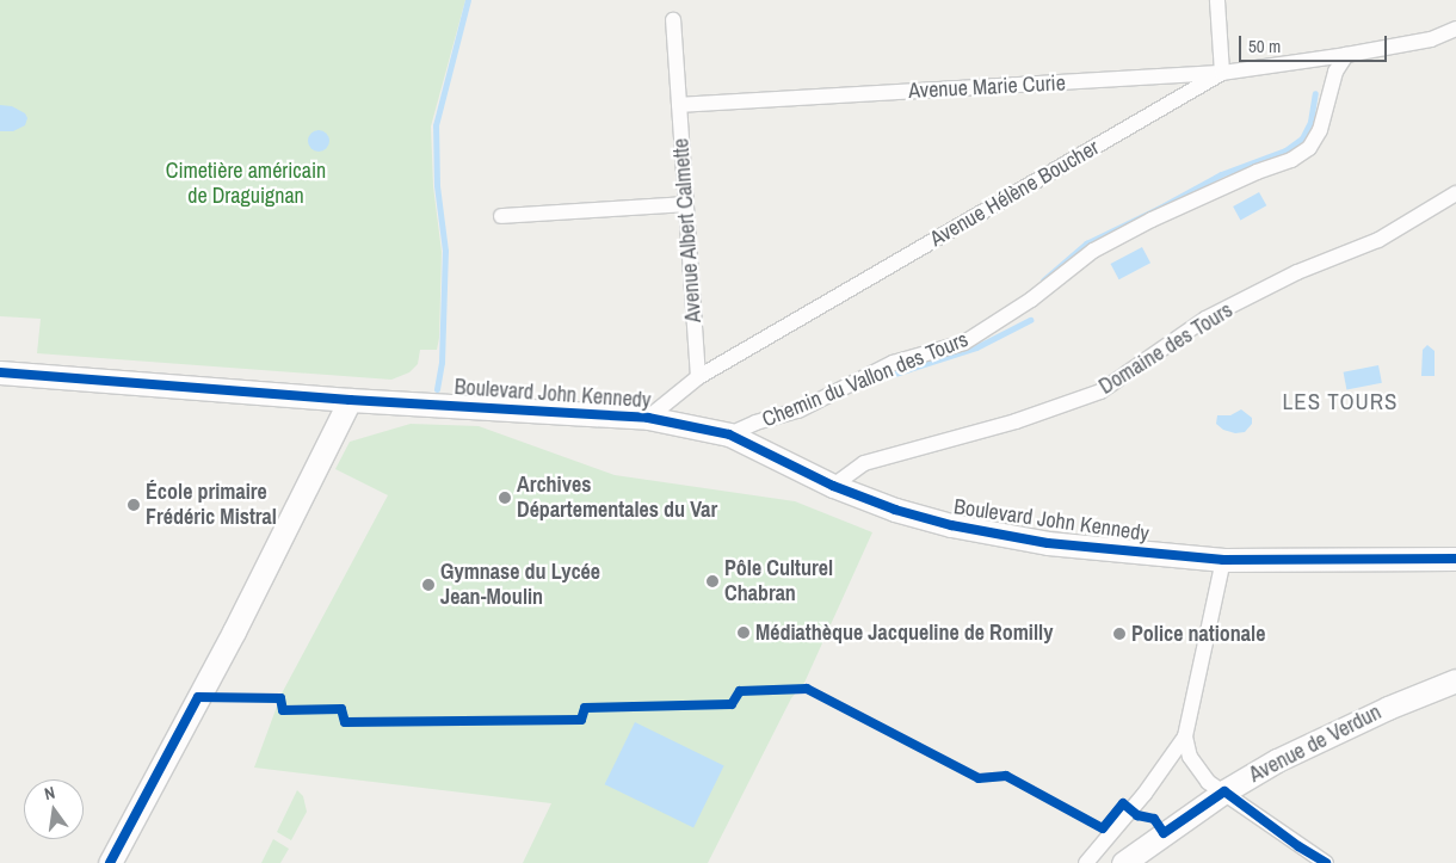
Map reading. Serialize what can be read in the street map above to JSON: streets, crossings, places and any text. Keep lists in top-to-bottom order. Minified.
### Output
{"streets":{"street":["Avenue Marie Curie","Avenue Hélène Boucher","Avenue Albert Calmette","Domaine des Tours","Chemin du Vallon des Tours","Boulevard John Kennedy","Avenue de Verdun"]},"crossings":[["Avenue Marie Curie","Avenue Hélène Boucher"],["Avenue Marie Curie","Avenue Albert Calmette"],["Avenue Hélène Boucher","Avenue Albert Calmette"],["Avenue Hélène Boucher","Chemin du Vallon des Tours"],["Domaine des Tours","Boulevard John Kennedy"],["Chemin du Vallon des Tours","Boulevard John Kennedy"]],"districts":["LES TOURS"],"parks":["Cimetière américain de Draguignan"],"places":["Archives Départementales du Var","École primaire Frédéric Mistral","Pôle Culturel Chabran","Gymnase du Lycée Jean-Moulin","Médiathèque Jacqueline de Romilly","Police nationale"],"scale_bar":"50 m","north":"top"}
